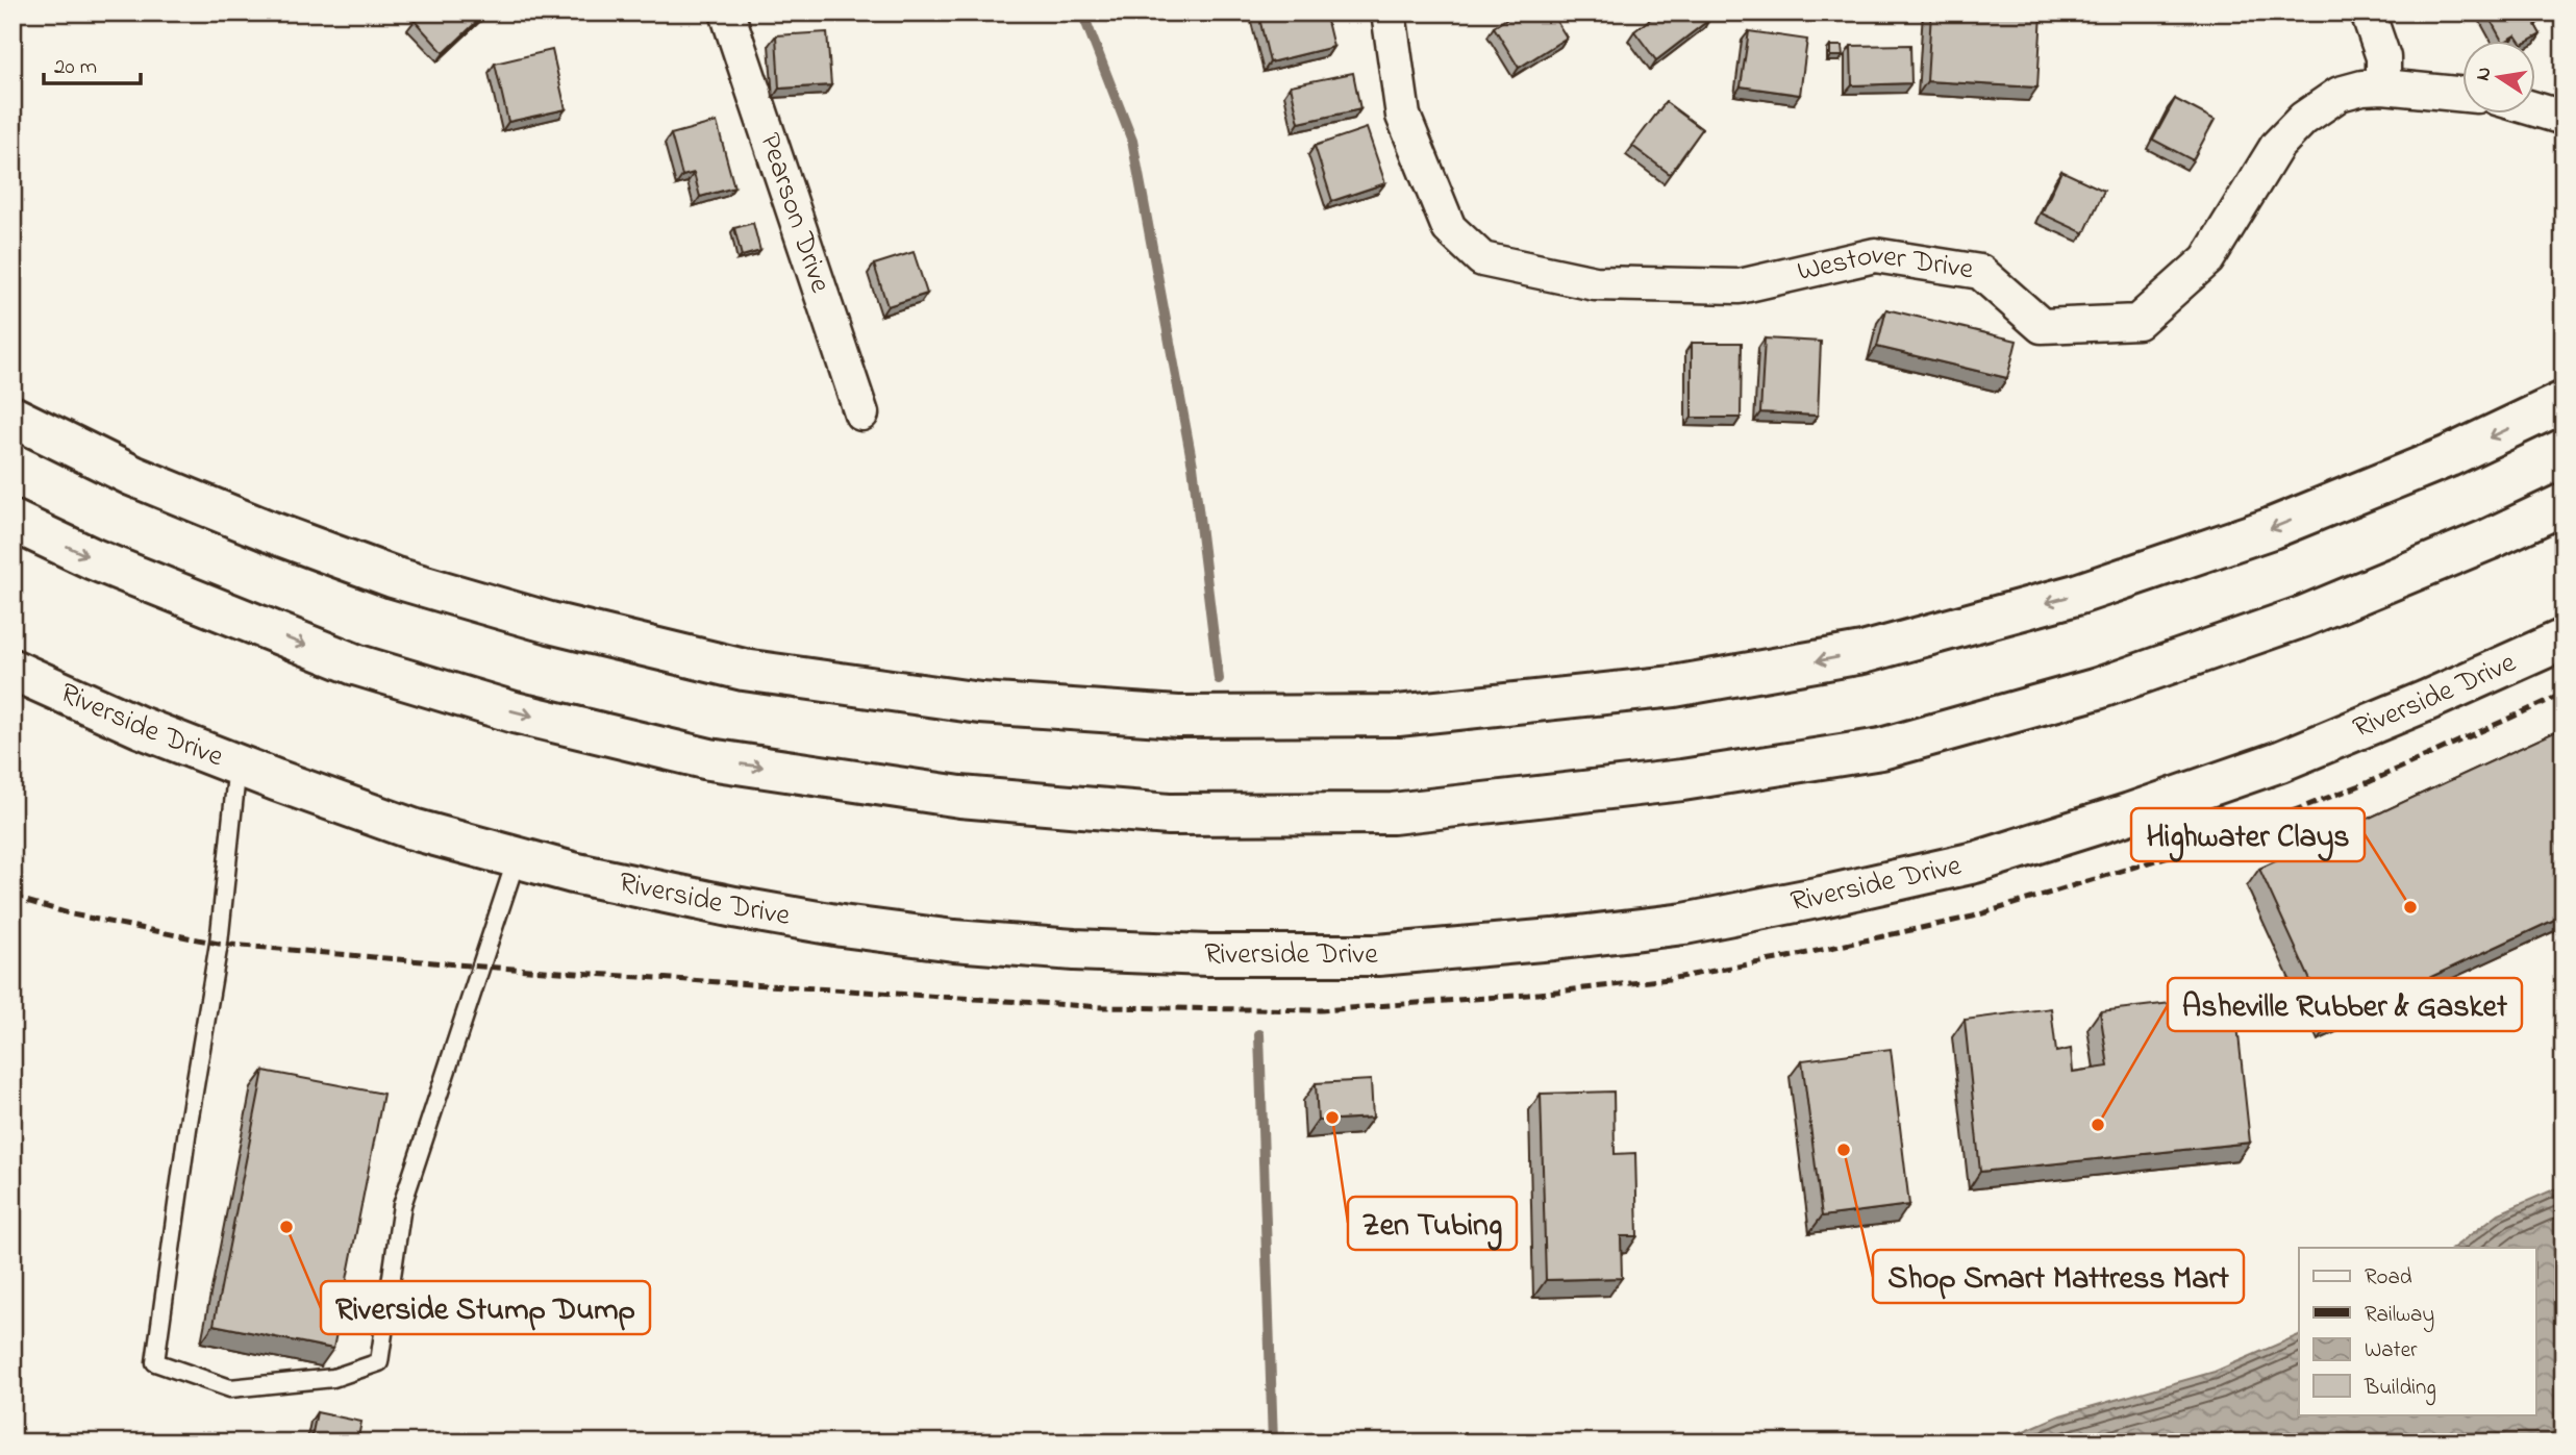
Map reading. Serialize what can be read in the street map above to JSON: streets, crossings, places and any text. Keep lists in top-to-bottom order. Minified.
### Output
{"streets":{"main road":["Riverside Drive"],"street":["Pearson Drive","Westover Drive"]},"places":["Highwater Clays","Zen Tubing","Asheville Rubber & Gasket","Shop Smart Mattress Mart","Riverside Stump Dump"],"legend":["Road","Railway","Water","Building"],"scale_bar":"20 m","north":"left"}
